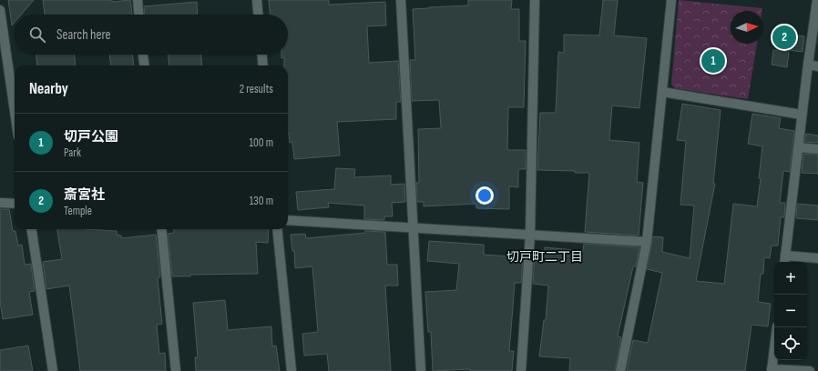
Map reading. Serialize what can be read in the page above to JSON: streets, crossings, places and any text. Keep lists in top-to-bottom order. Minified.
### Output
{"districts":["切戸町二丁目"],"north":"right","page":{"search":"Search here","pins":["2","1"],"heading":["Nearby","2 results"],"list":[{"mark":"1","name":"切戸公園","note":"Park","value":"100 m"},{"mark":"2","name":"斎宮社","note":"Temple","value":"130 m"}],"map_buttons":["+","−"]}}
